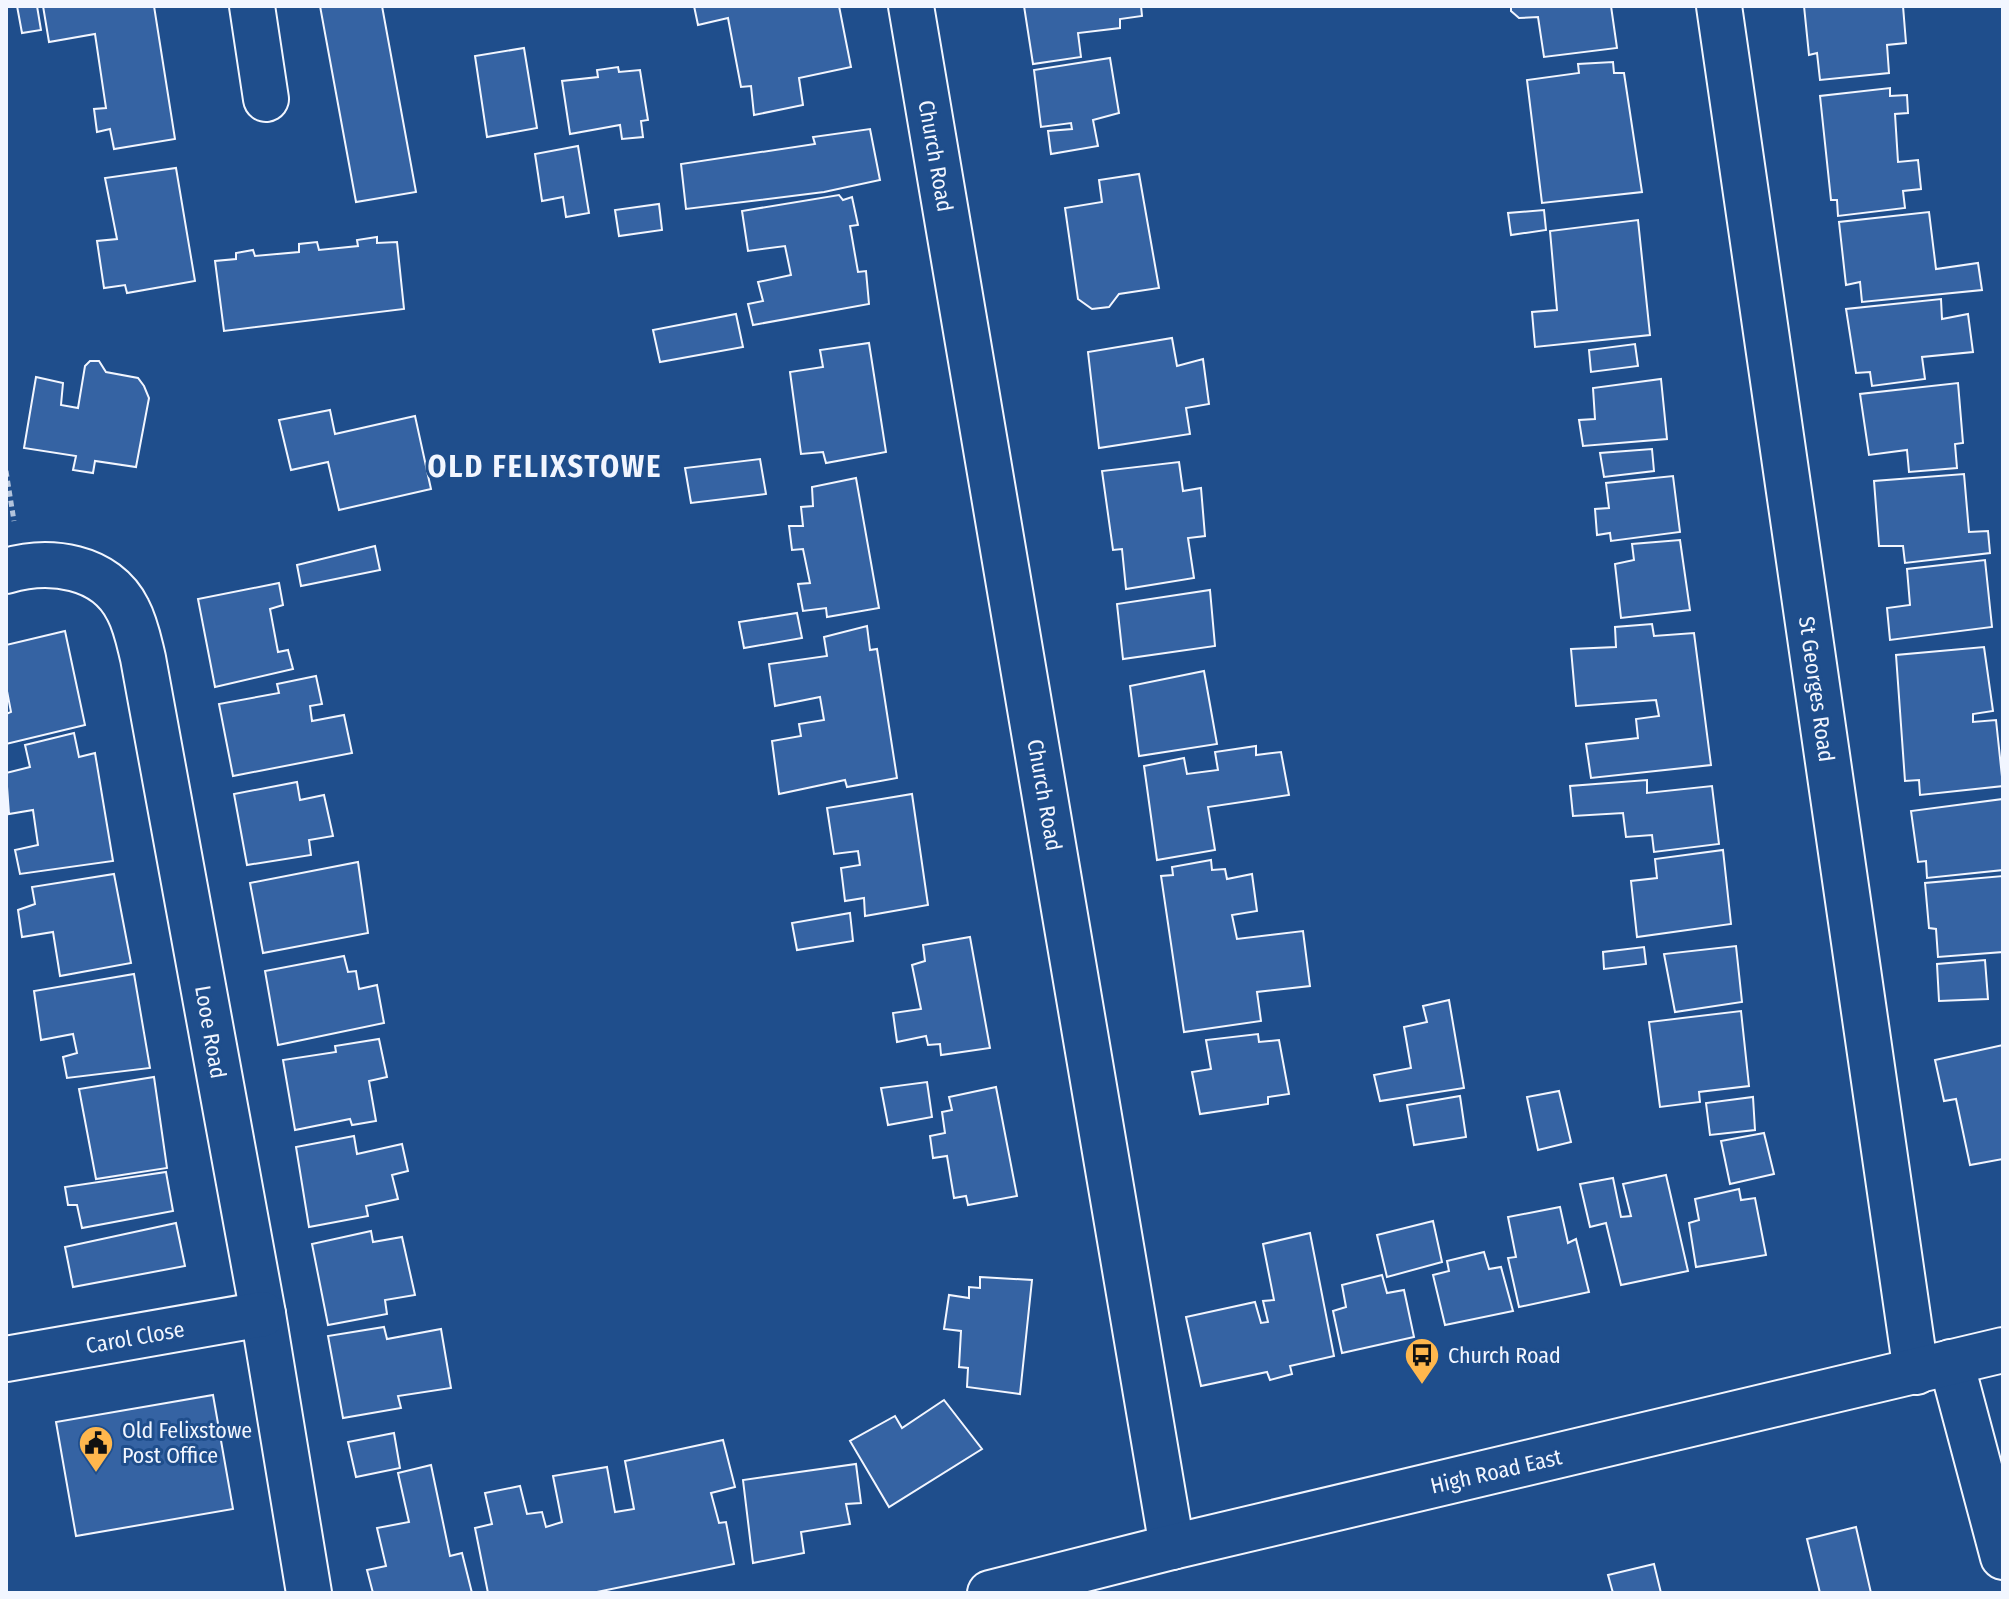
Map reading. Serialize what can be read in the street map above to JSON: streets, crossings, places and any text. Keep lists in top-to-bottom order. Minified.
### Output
{"streets":{"street":["Church Road","St Georges Road","Looe Road","Carol Close","High Road East"]},"crossings":[["Church Road","High Road East"],["St Georges Road","High Road East"],["Looe Road","Carol Close"]],"districts":["OLD FELIXSTOWE"],"places":{"bus stop":["Church Road"],"public building":["Old Felixstowe Post Office"]}}
